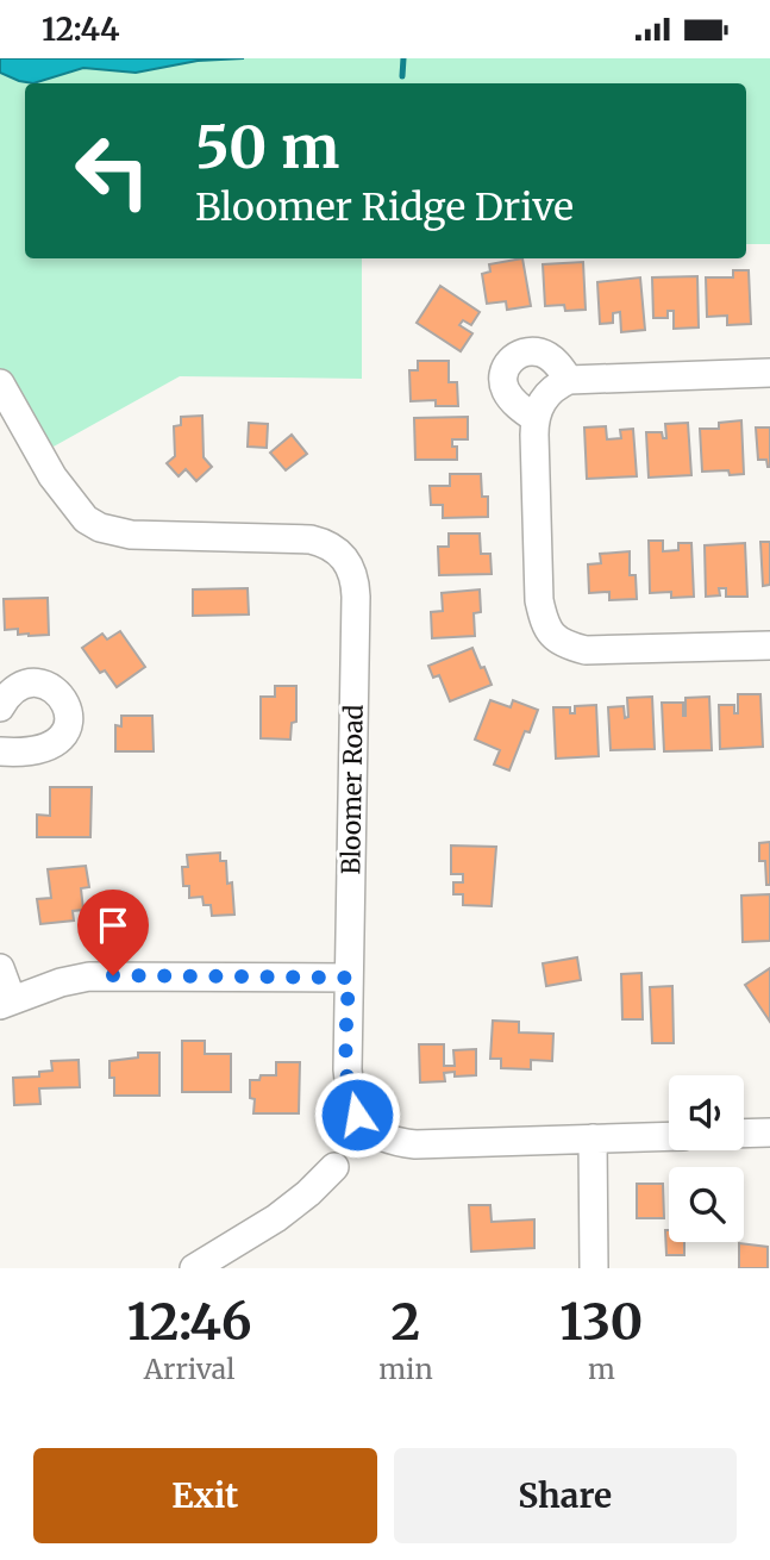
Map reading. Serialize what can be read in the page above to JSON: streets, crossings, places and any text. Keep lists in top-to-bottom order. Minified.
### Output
{"streets":{"street":["Bloomer Road"]},"page":{"status":"12:44","turn":["50 m","Bloomer Ridge Drive"],"eta":["12:46","Arrival","2","min","130","m"],"buttons":["Exit","Share"]}}
